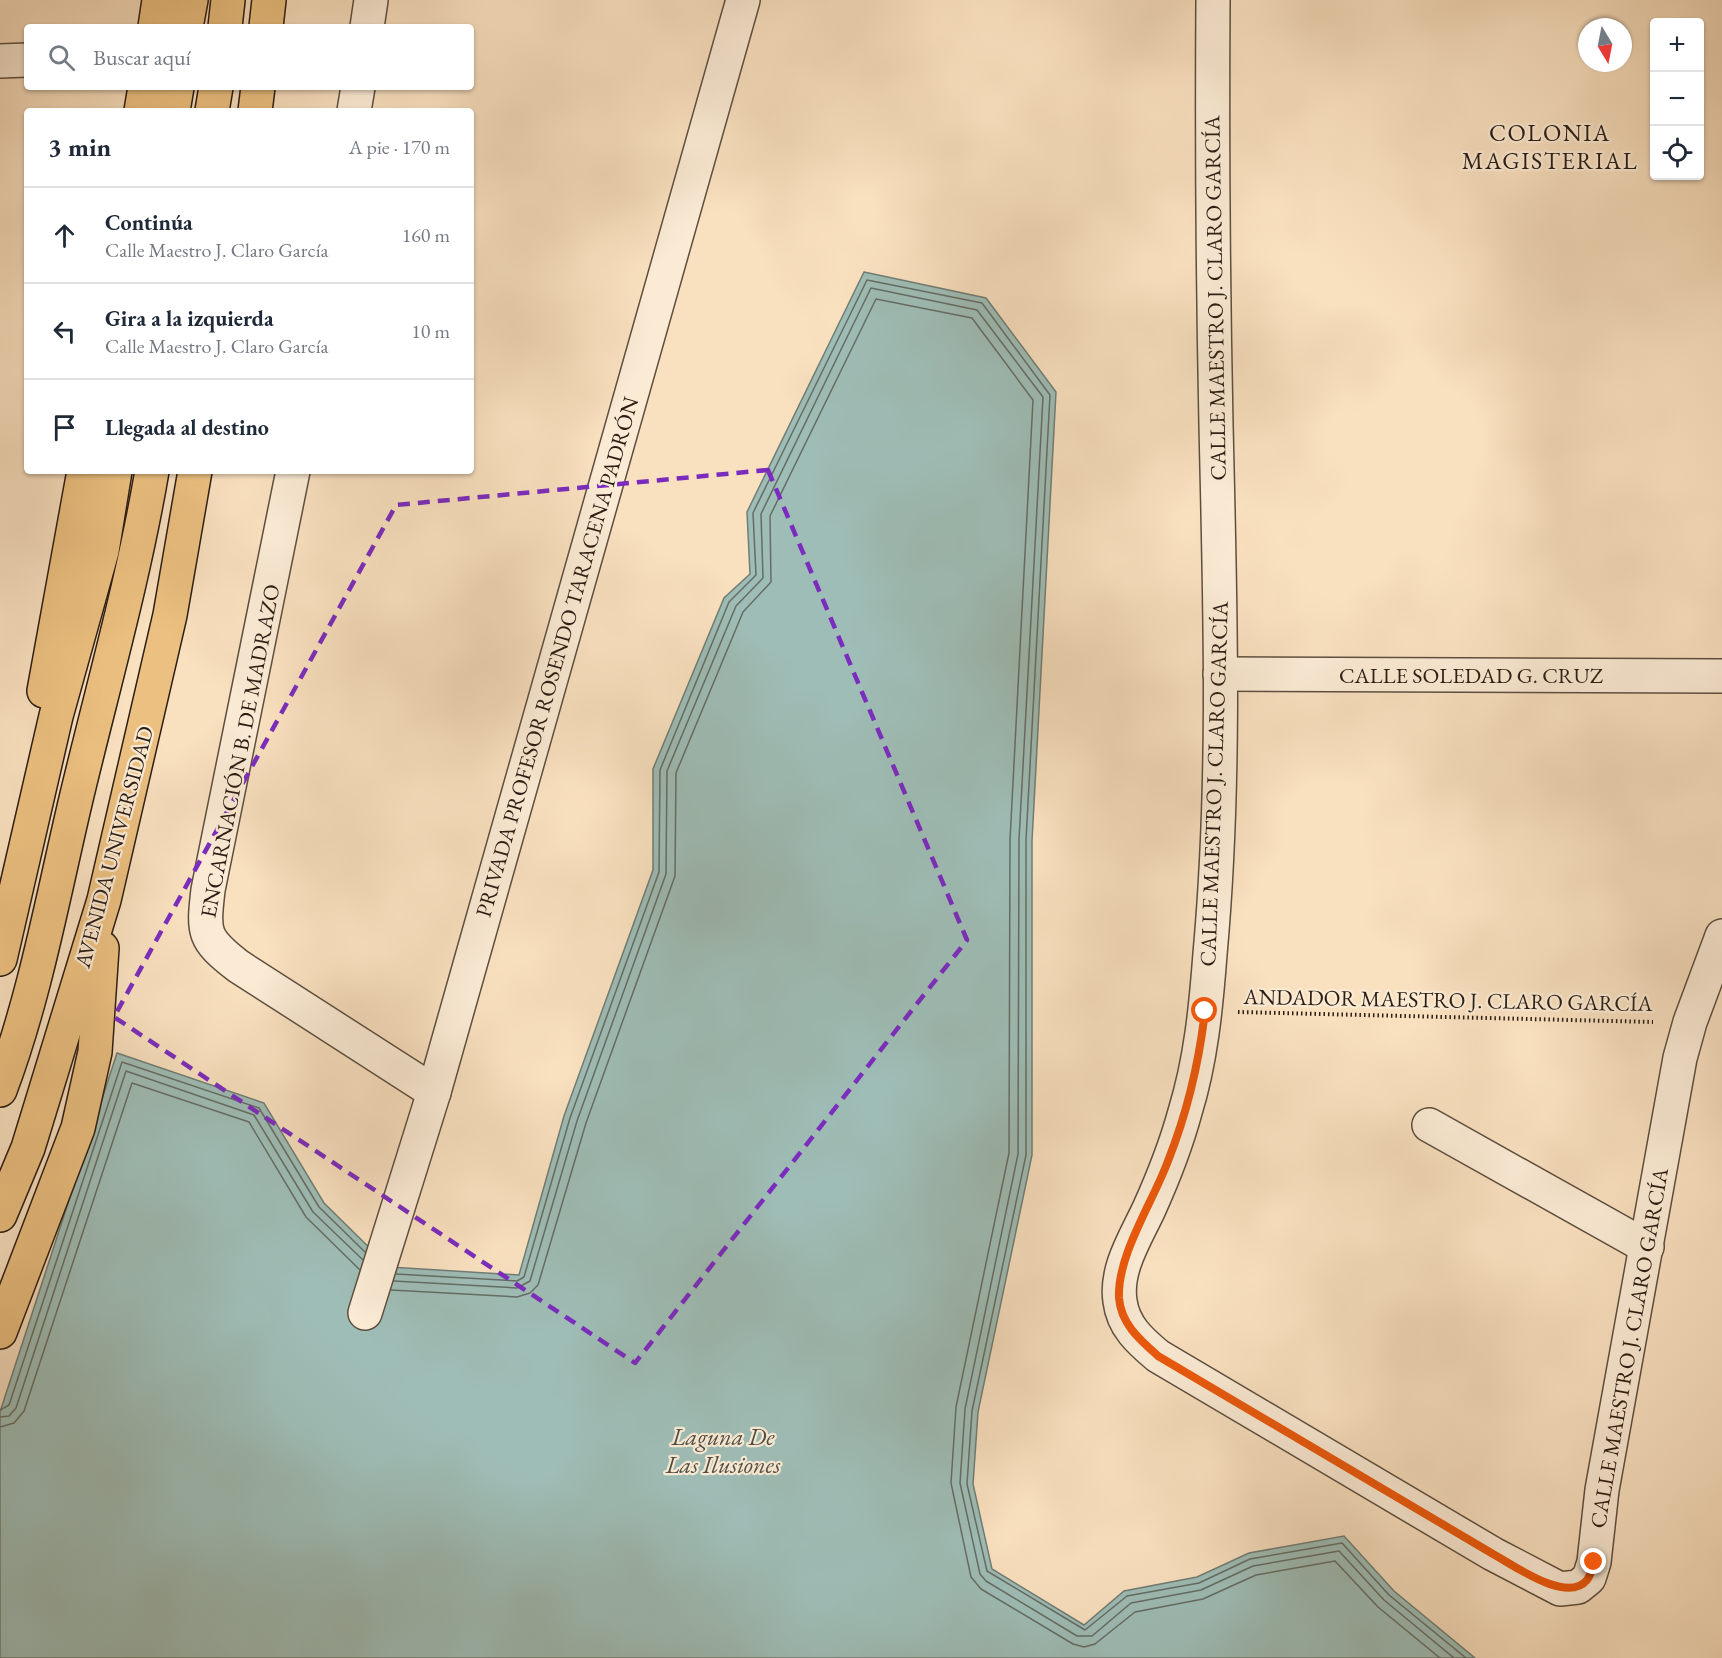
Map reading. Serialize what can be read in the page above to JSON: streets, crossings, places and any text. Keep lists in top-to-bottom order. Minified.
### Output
{"streets":{"highway":["AVENIDA UNIVERSIDAD"],"street":["CALLE MAESTRO J. CLARO GARCÍA","PRIVADA PROFESOR ROSENDO TARACENA PADRÓN","CALLE SOLEDAD G. CRUZ","ENCARNACIÓN B. DE MADRAZO"],"path":["ANDADOR MAESTRO J. CLARO GARCÍA"]},"crossings":[["CALLE MAESTRO J. CLARO GARCÍA","CALLE SOLEDAD G. CRUZ"],["CALLE MAESTRO J. CLARO GARCÍA","ANDADOR MAESTRO J. CLARO GARCÍA"],["PRIVADA PROFESOR ROSENDO TARACENA PADRÓN","ENCARNACIÓN B. DE MADRAZO"]],"districts":["COLONIA MAGISTERIAL"],"water":["Laguna De Las Ilusiones"],"north":"bottom","page":{"map_buttons":["+","−"],"search":"Buscar aquí","heading":["3 min","A pie · 170 m"],"list":[["Continúa","Calle Maestro J. Claro García","160 m"],["Gira a la izquierda","Calle Maestro J. Claro García","10 m"],"Llegada al destino"]}}
